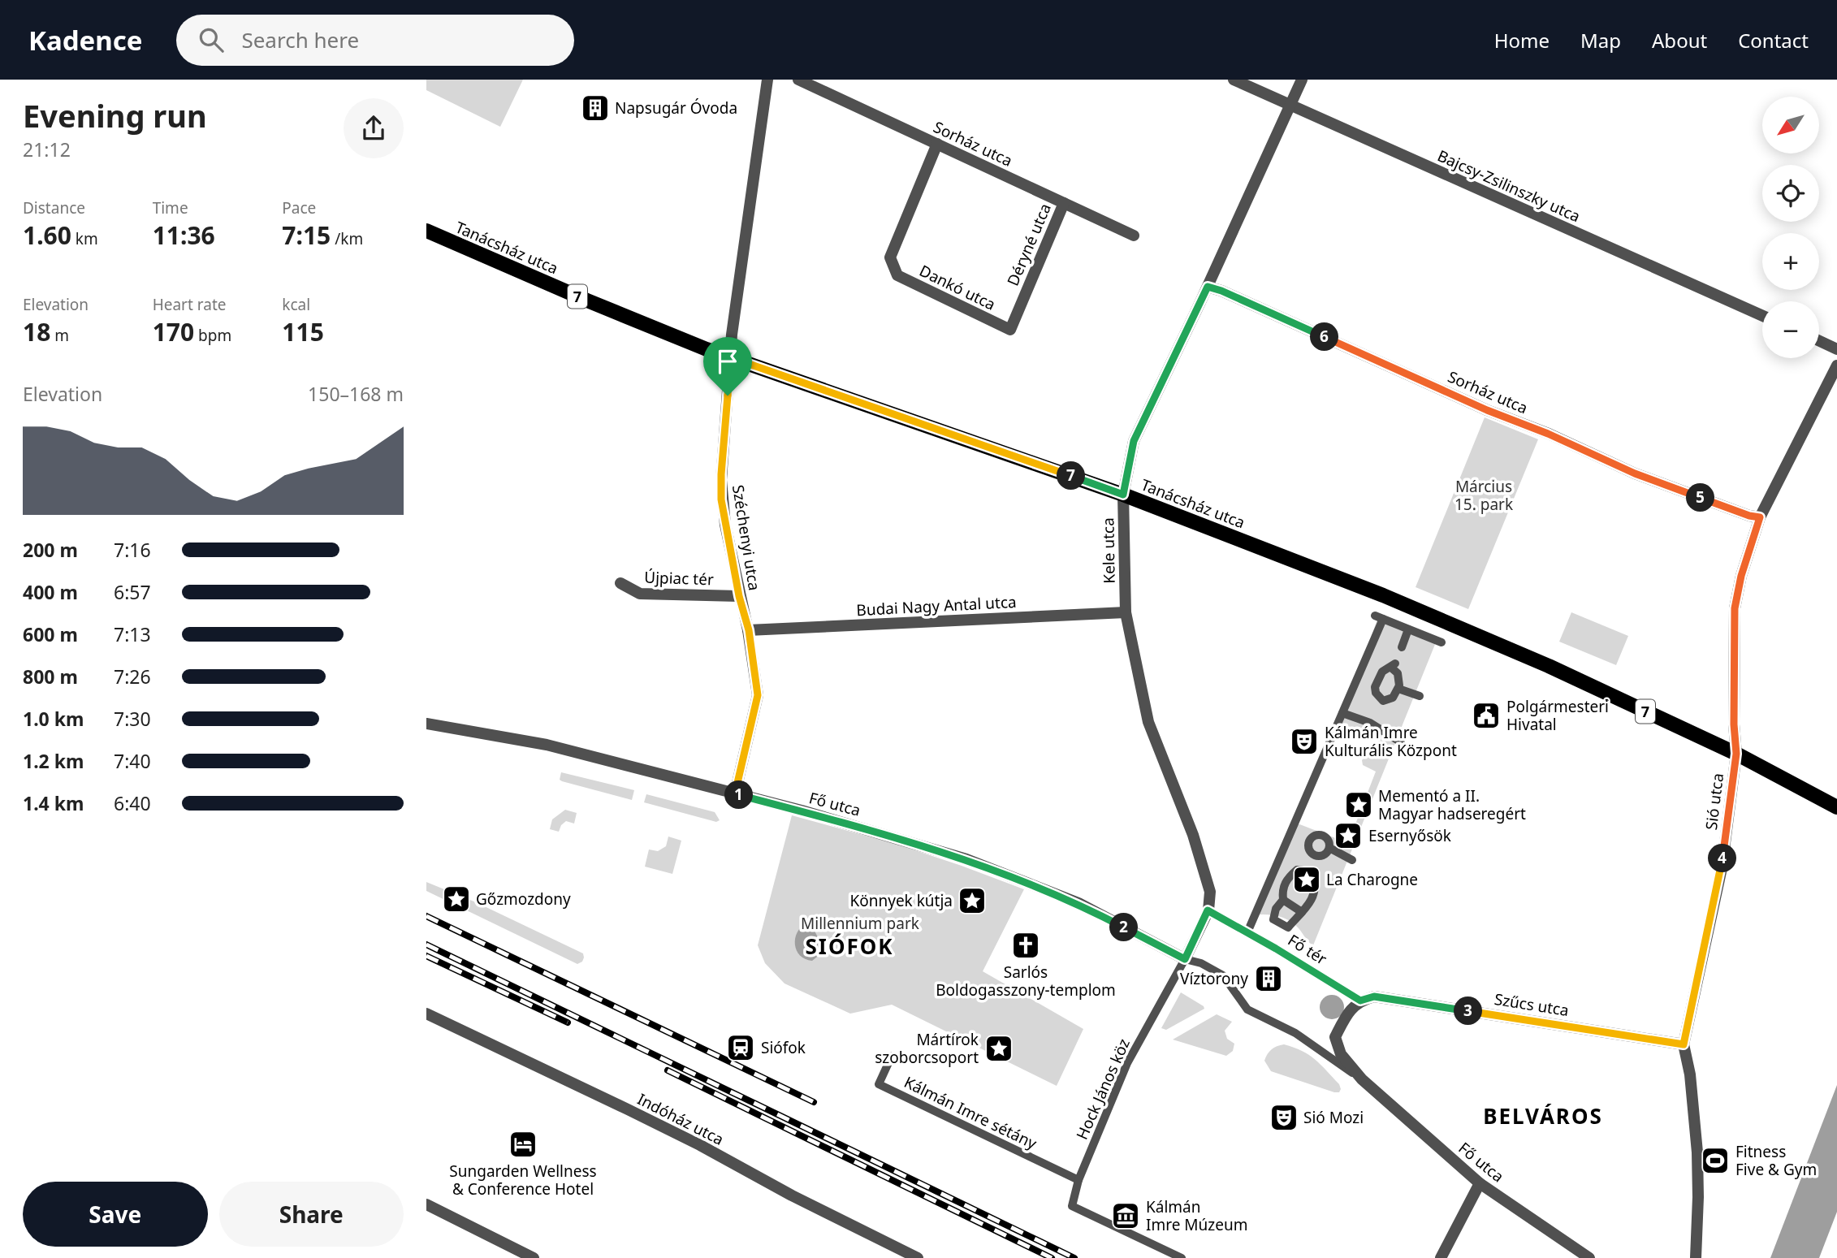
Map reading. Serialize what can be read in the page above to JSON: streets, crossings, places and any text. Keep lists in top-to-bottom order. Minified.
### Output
{"streets":{"main road":["Tanácsház utca","7"],"street":["Sorház utca","Bajcsy-Zsilinszky utca","Déryné utca","Dankó utca","Széchenyi utca","Kele utca","Újpiac tér","Budai Nagy Antal utca","Sió utca","Fő utca","Fő tér","Szűcs utca","Hock János köz","Kálmán Imre sétány","Indóház utca"]},"crossings":[["Sorház utca","Déryné utca"],["Sorház utca","Dankó utca"],["Sorház utca","Kele utca"],["Sorház utca","Sió utca"],["Bajcsy-Zsilinszky utca","Kele utca"],["Déryné utca","Dankó utca"],["Tanácsház utca","Széchenyi utca"],["Tanácsház utca","Kele utca"],["Tanácsház utca","Sió utca"],["Széchenyi utca","Újpiac tér"],["Széchenyi utca","Budai Nagy Antal utca"],["Széchenyi utca","Fő utca"],["Kele utca","Budai Nagy Antal utca"],["Kele utca","Fő tér"],["Sió utca","Szűcs utca"],["Fő utca","Hock János köz"],["Fő tér","Szűcs utca"],["Hock János köz","Kálmán Imre sétány"]],"districts":["SIÓFOK","BELVÁROS"],"parks":["Március 15. park","Millennium park"],"places":{"building":["Napsugár Óvoda","Víztorony"],"public building":["Polgármesteri Hivatal"],"theatre":["Kálmán Imre Kulturális Központ","Sió Mozi"],"place":["Mementó a II. Magyar hadseregért","Esernyősök","La Charogne","Gőzmozdony","Könnyek kútja","Mártírok szoborcsoport"],"church":["Sarlós Boldogasszony-templom"],"station":["Siófok"],"hotel":["Sungarden Wellness & Conference Hotel"],"sports":["Fitness Five & Gym"],"museum":["Kálmán Imre Múzeum"]},"north":"bottom left","page":{"header":"Kadence","search":"Search here","nav":["Home","Map","About","Contact"],"heading":["Evening run","21:12"],"map_buttons":["+","−"],"stats":[["Distance","1.60 km"],["Time","11:36"],["Pace","7:15 /km"],["Elevation","18 m"],["Heart rate","170 bpm"],["kcal","115"]],"pins":["6","7","5","1","4","2","3"],"chart":["Elevation","150–168 m"],"list":[{"name":"200 m","note":"7:16"},{"name":"400 m","note":"6:57"},{"name":"600 m","note":"7:13"},{"name":"800 m","note":"7:26"},{"name":"1.0 km","note":"7:30"},{"name":"1.2 km","note":"7:40"},{"name":"1.4 km","note":"6:40"}],"buttons":["Save","Share"]}}
